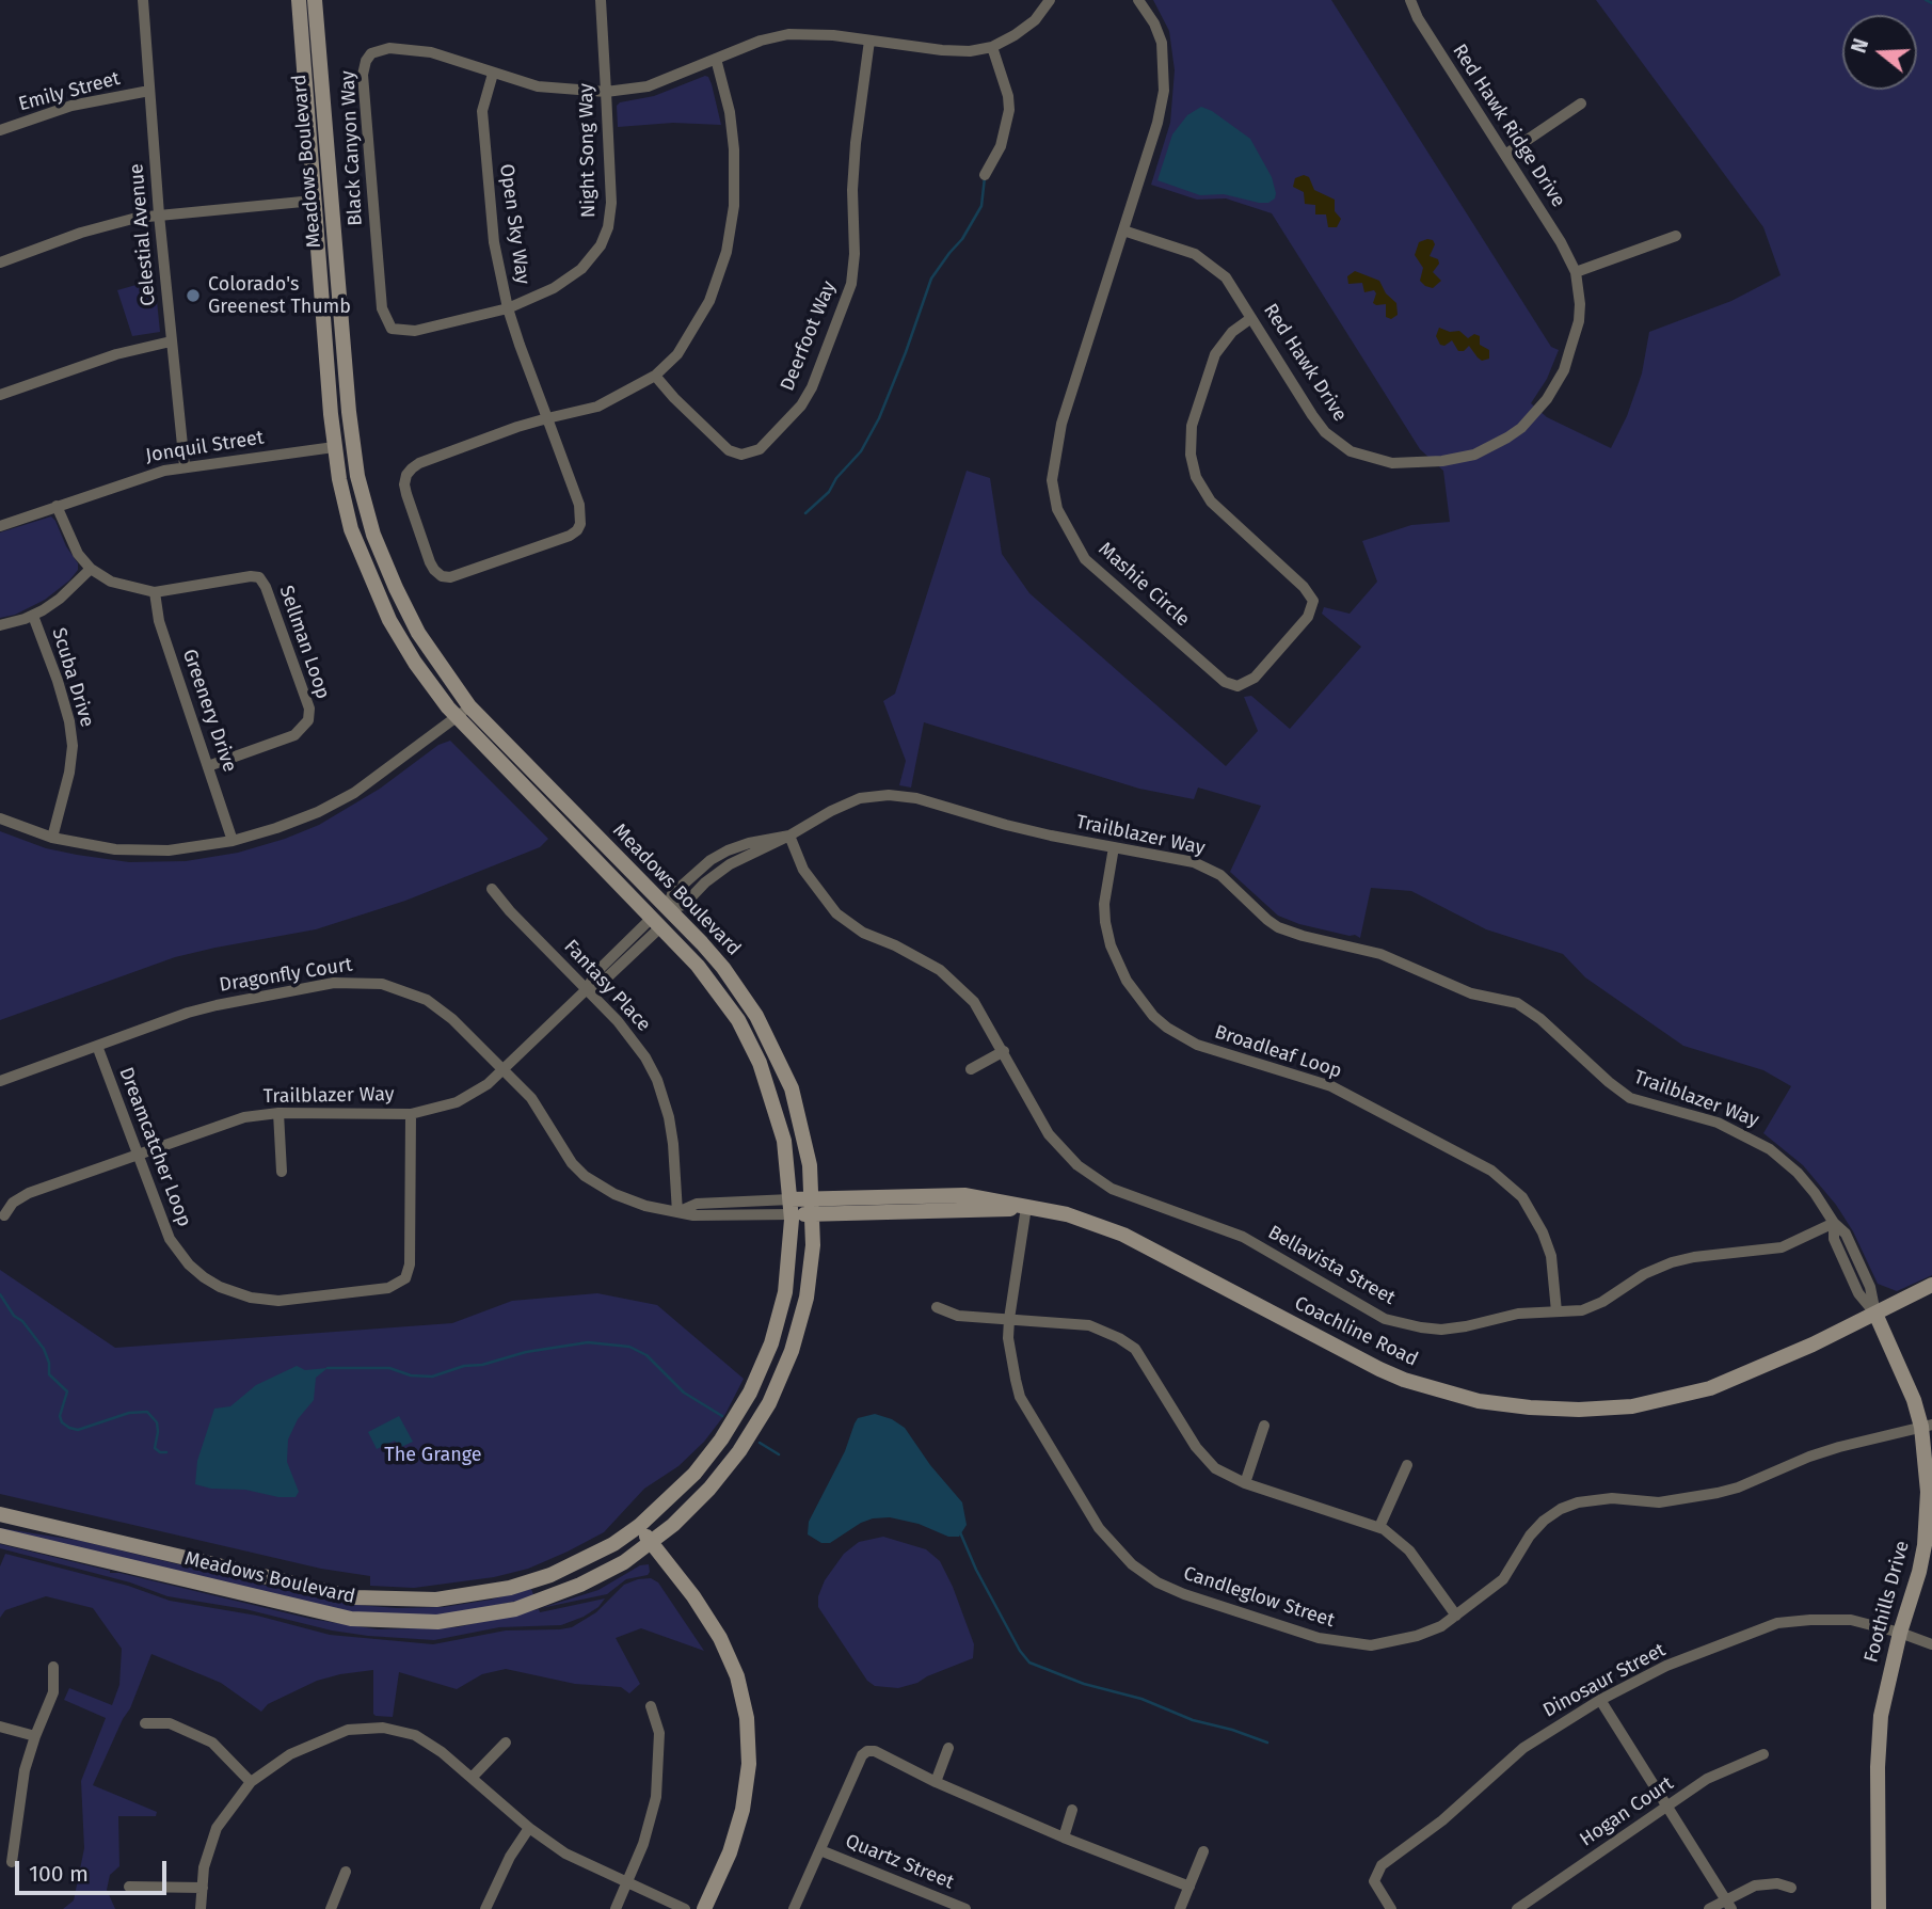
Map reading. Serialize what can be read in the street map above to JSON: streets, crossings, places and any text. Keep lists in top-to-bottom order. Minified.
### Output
{"streets":{"main road":["Meadows Boulevard","Coachline Road","Foothills Drive"],"street":["Emily Street","Red Hawk Ridge Drive","Black Canyon Way","Night Song Way","Open Sky Way","Celestial Avenue","Deerfoot Way","Red Hawk Drive","Jonquil Street","Mashie Circle","Sellman Loop","Scuba Drive","Greenery Drive","Trailblazer Way","Dragonfly Court","Fantasy Place","Broadleaf Loop","Dreamcatcher Loop","Bellavista Street","Candleglow Street","Dinosaur Street","Hogan Court","Quartz Street"]},"crossings":[["Emily Street","Celestial Avenue"],["Red Hawk Ridge Drive","Red Hawk Drive"],["Black Canyon Way","Night Song Way"],["Black Canyon Way","Open Sky Way"],["Black Canyon Way","Deerfoot Way"],["Night Song Way","Open Sky Way"],["Meadows Boulevard","Jonquil Street"],["Meadows Boulevard","Trailblazer Way"],["Meadows Boulevard","Dragonfly Court"],["Meadows Boulevard","Coachline Road"],["Celestial Avenue","Jonquil Street"],["Red Hawk Drive","Mashie Circle"],["Sellman Loop","Greenery Drive"],["Trailblazer Way","Dragonfly Court"],["Trailblazer Way","Fantasy Place"],["Trailblazer Way","Broadleaf Loop"],["Trailblazer Way","Dreamcatcher Loop"],["Trailblazer Way","Bellavista Street"],["Trailblazer Way","Coachline Road"],["Trailblazer Way","Foothills Drive"],["Dragonfly Court","Fantasy Place"],["Dragonfly Court","Dreamcatcher Loop"],["Dragonfly Court","Coachline Road"],["Broadleaf Loop","Bellavista Street"],["Coachline Road","Candleglow Street"],["Coachline Road","Foothills Drive"],["Candleglow Street","Foothills Drive"],["Foothills Drive","Dinosaur Street"]],"parks":["The Grange"],"places":["Colorado's Greenest Thumb"],"scale_bar":"100 m","north":"left"}
